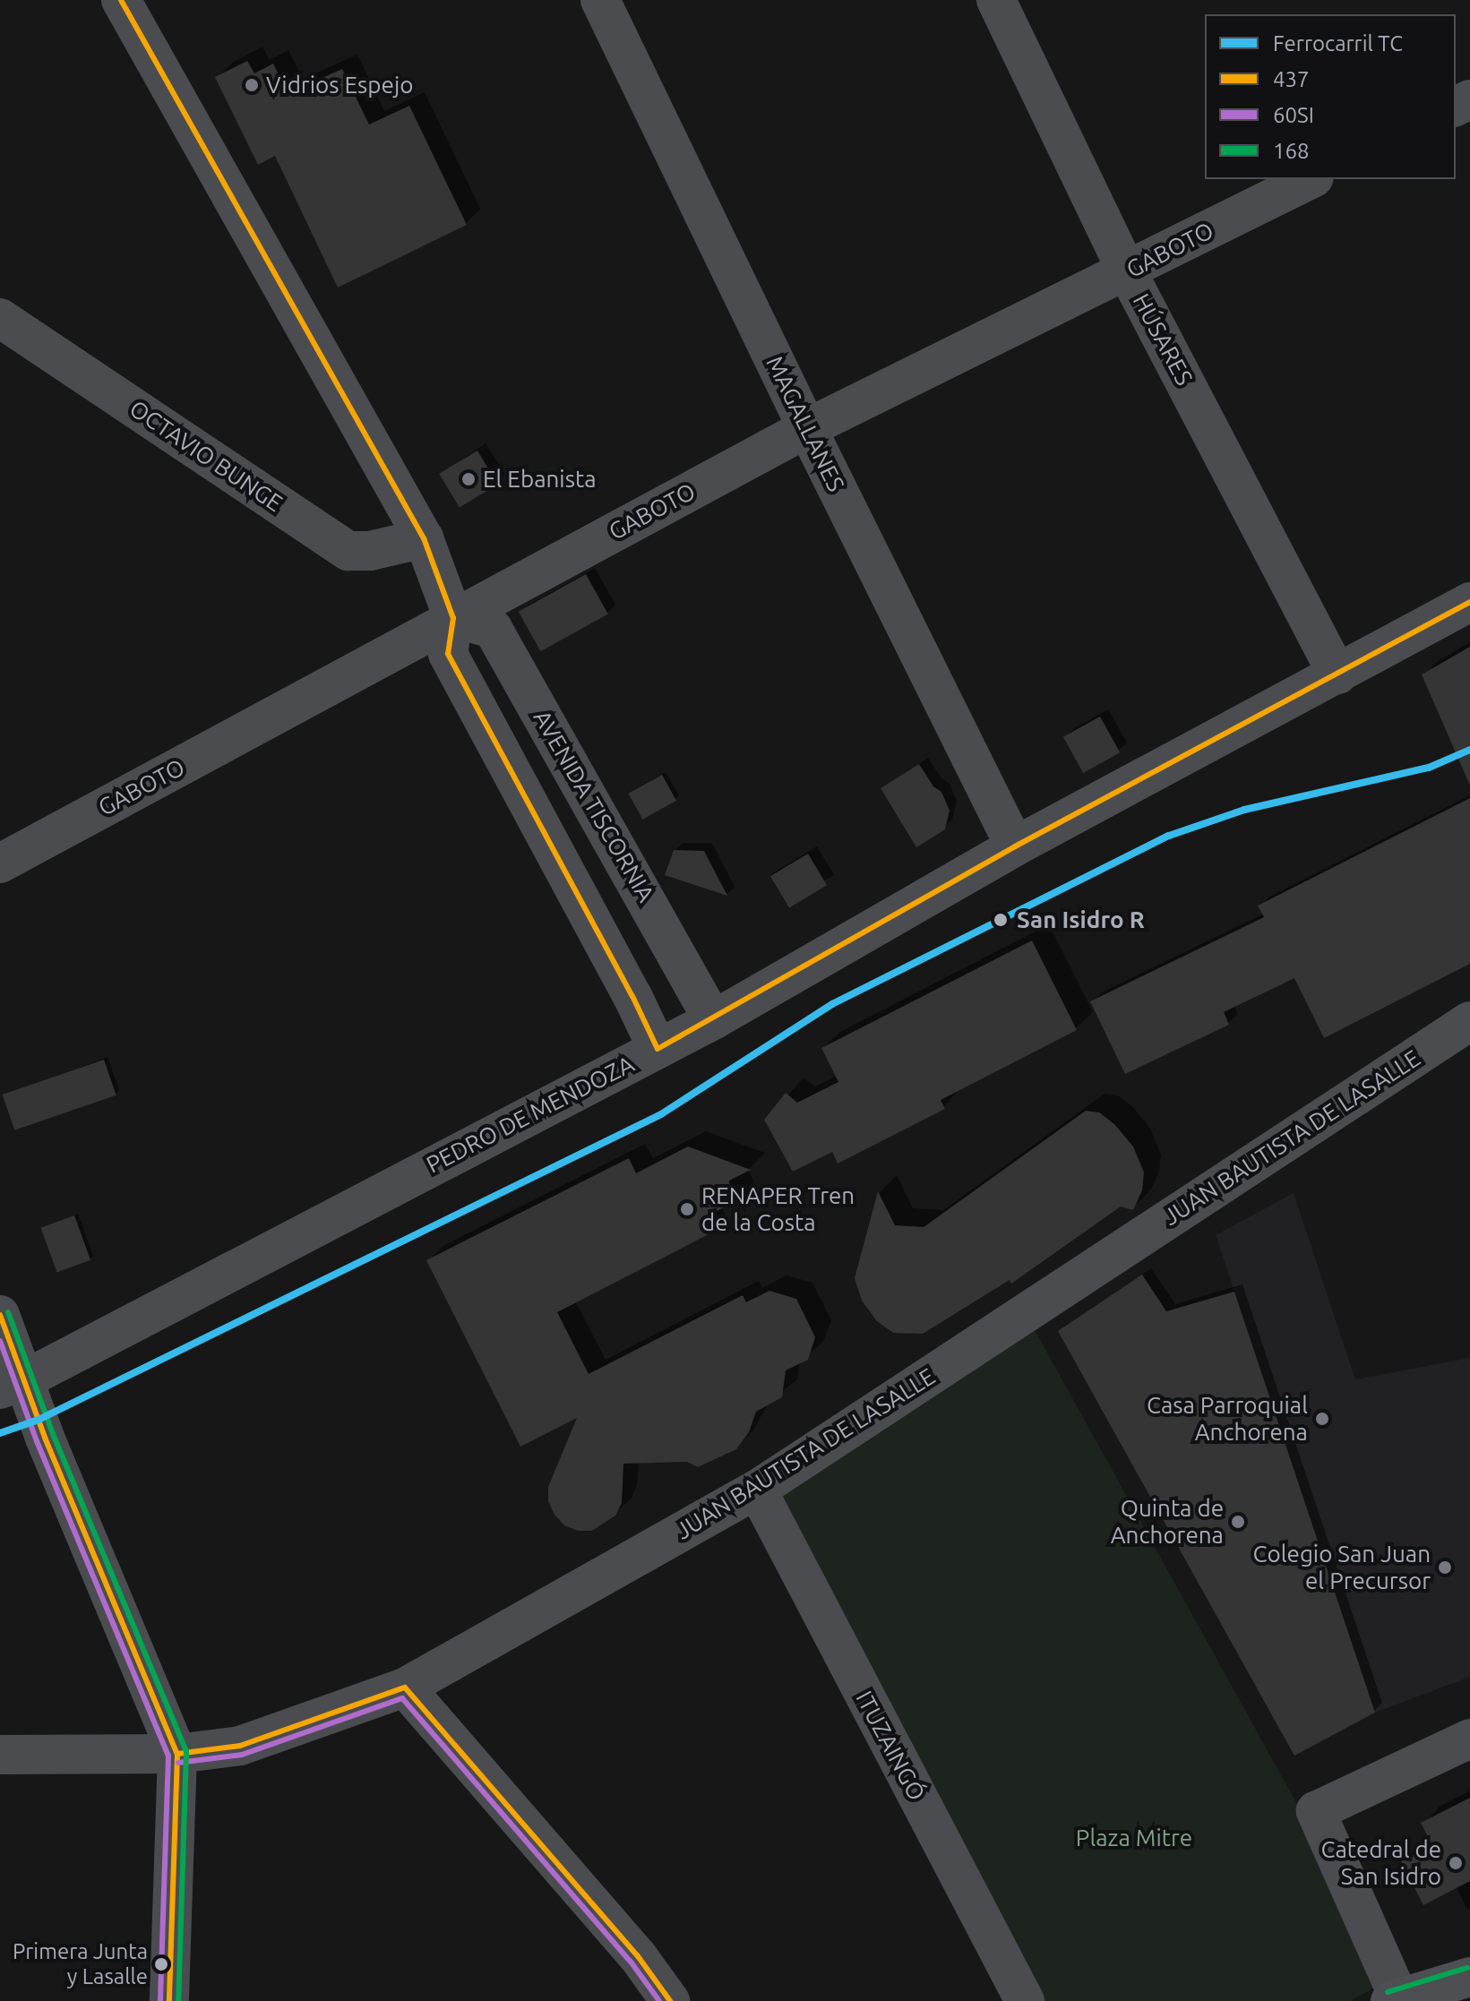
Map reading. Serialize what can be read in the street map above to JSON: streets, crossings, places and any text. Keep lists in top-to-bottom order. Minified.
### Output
{"streets":{"street":["GABOTO","HÚSARES","MAGALLANES","OCTAVIO BUNGE","AVENIDA TISCORNIA","PEDRO DE MENDOZA","JUAN BAUTISTA DE LASALLE","ITUZAINGÓ"]},"crossings":[["GABOTO","HÚSARES"],["GABOTO","MAGALLANES"],["GABOTO","AVENIDA TISCORNIA"],["HÚSARES","PEDRO DE MENDOZA"],["MAGALLANES","PEDRO DE MENDOZA"],["AVENIDA TISCORNIA","PEDRO DE MENDOZA"],["JUAN BAUTISTA DE LASALLE","ITUZAINGÓ"]],"parks":["Plaza Mitre"],"places":["Vidrios Espejo","El Ebanista","San Isidro R","RENAPER Tren de la Costa","Casa Parroquial Anchorena","Quinta de Anchorena","Colegio San Juan el Precursor","Catedral de San Isidro","Primera Junta y Lasalle"],"lines":["transit line 437","rail line TC","transit line 168","transit line 60SI"],"legend":["Ferrocarril TC","437","60SI","168"]}
